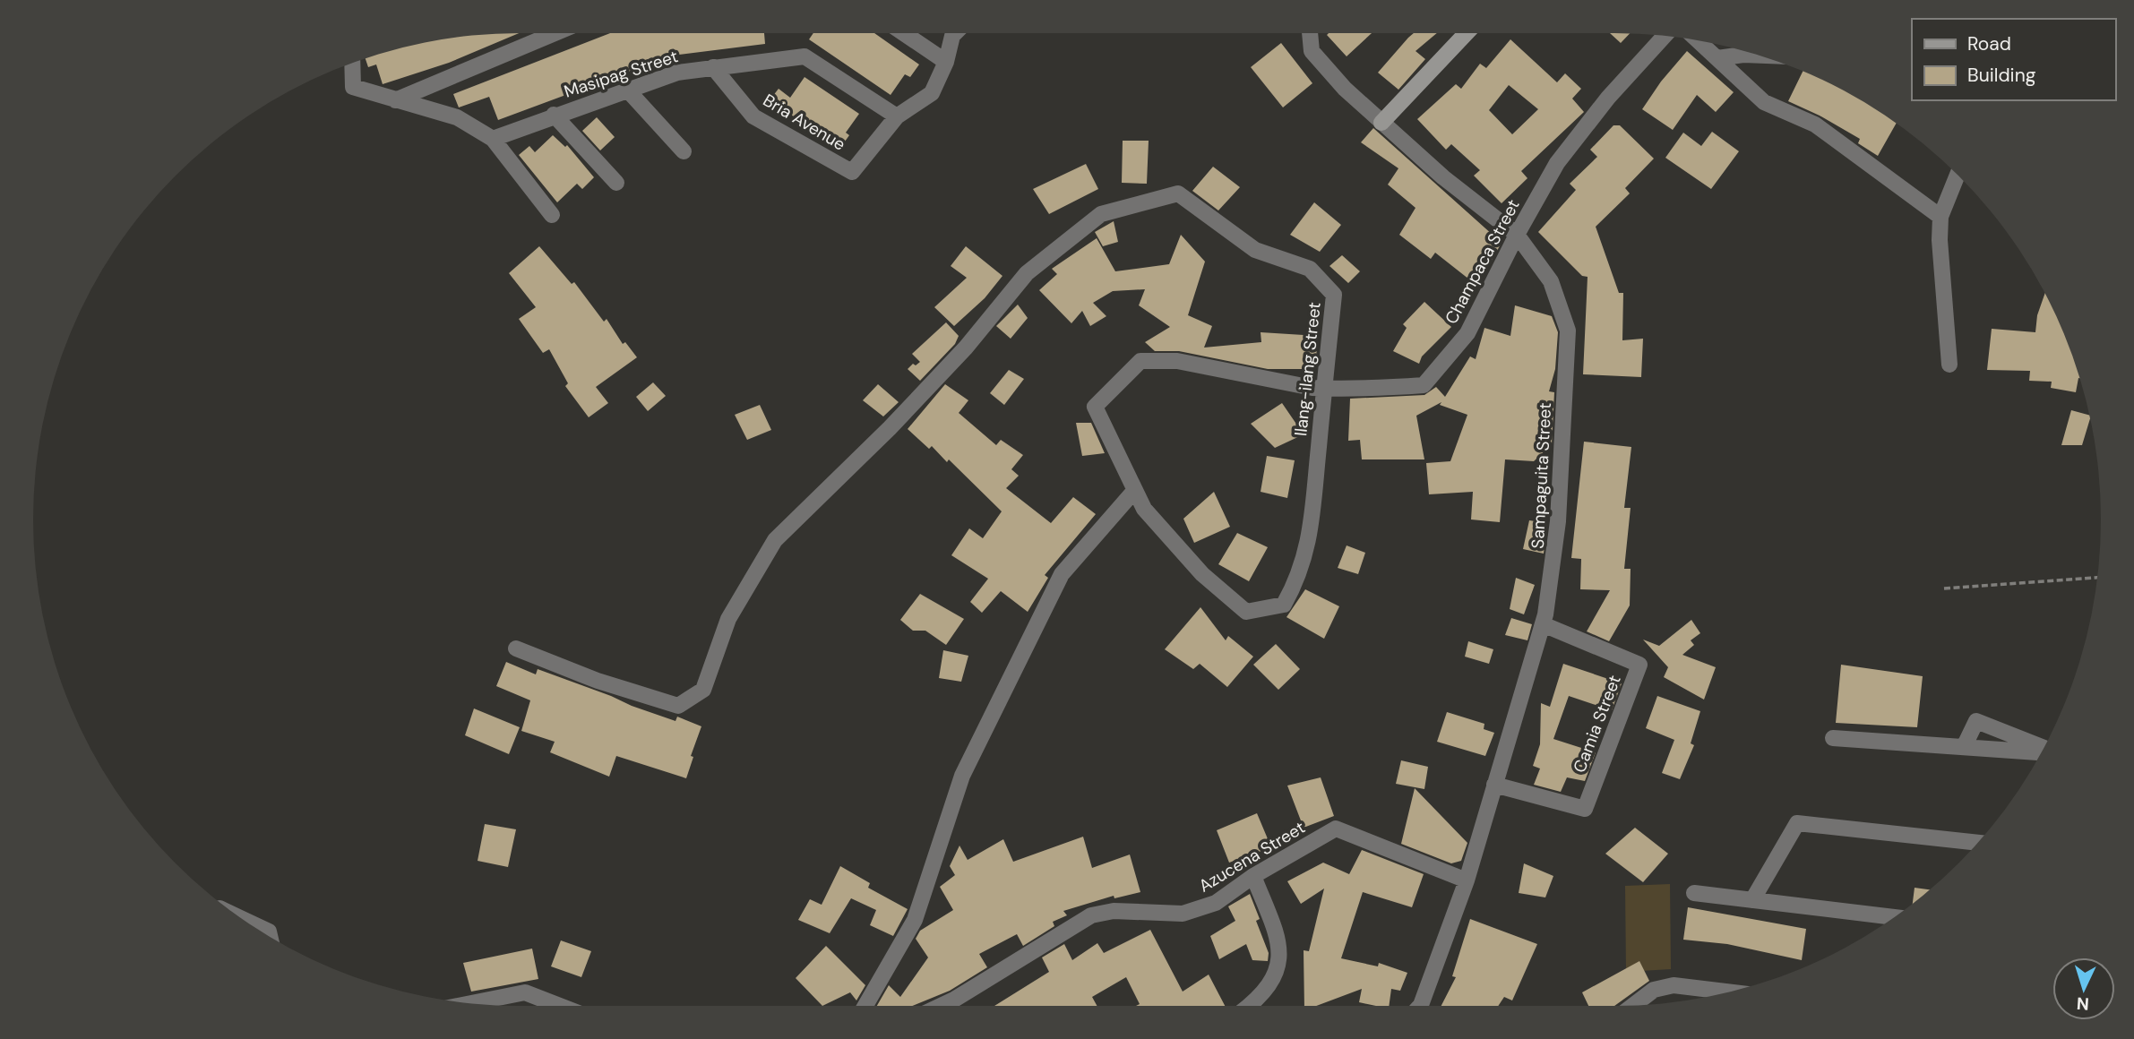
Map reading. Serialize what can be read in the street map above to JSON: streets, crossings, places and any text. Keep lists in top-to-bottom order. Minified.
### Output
{"streets":{"street":["Masipag Street","Bria Avenue","Champaca Street","Ilang-ilang Street","Sampaguita Street","Camia Street","Azucena Street"]},"crossings":[["Masipag Street","Bria Avenue"],["Champaca Street","Ilang-ilang Street"],["Champaca Street","Sampaguita Street"],["Sampaguita Street","Camia Street"],["Sampaguita Street","Azucena Street"]],"legend":["Road","Building"],"north":"bottom"}
